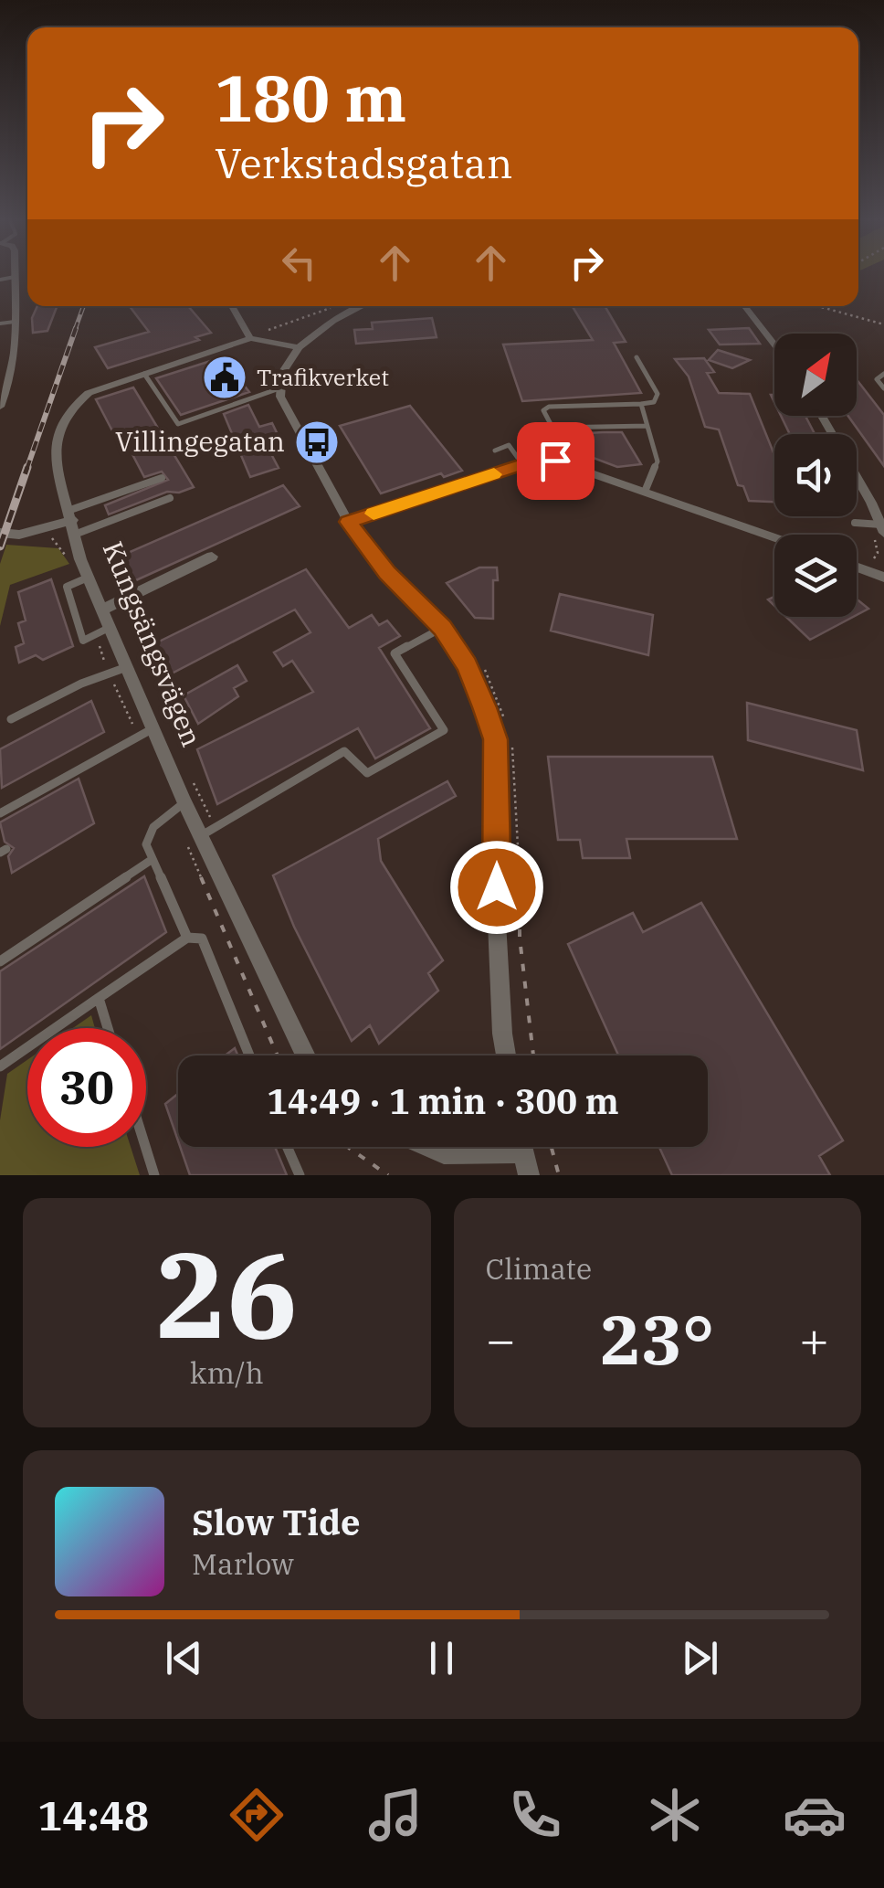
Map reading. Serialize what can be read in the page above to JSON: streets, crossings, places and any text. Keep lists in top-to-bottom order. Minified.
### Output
{"streets":{"street":["Kungsängsvägen"]},"places":{"public building":["Trafikverket"],"bus stop":["Villingegatan"]},"north":"top right","page":{"turn":["180 m","Verkstadsgatan"],"limit":"30","trip":"14:49 · 1 min · 300 m","tile":[["26","km/h"],"Climate"],"heat":["−","23°","+"],"song":["Slow Tide","Marlow"],"tabs":"14:48"}}
